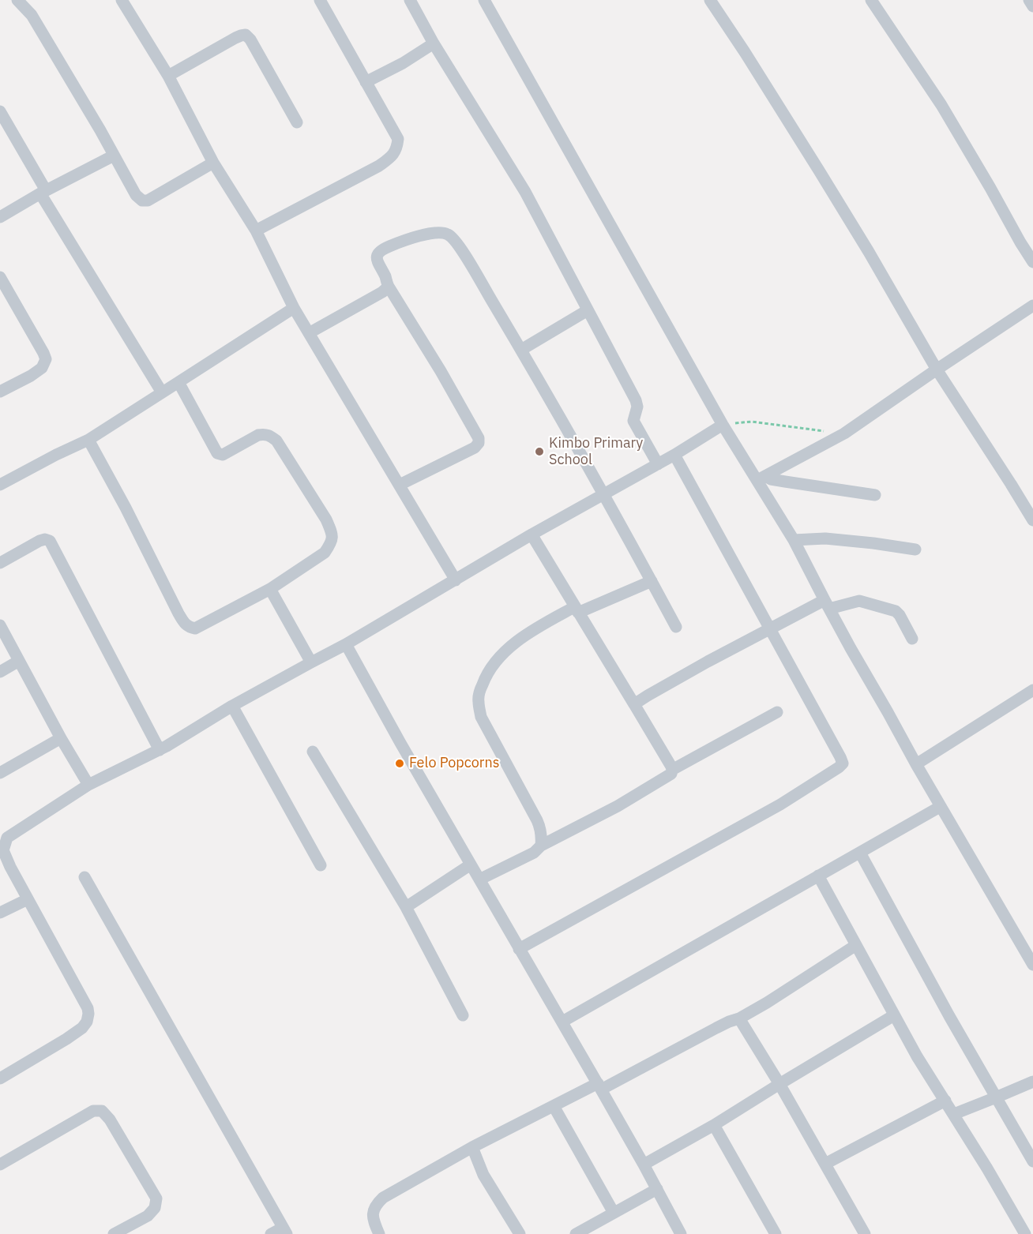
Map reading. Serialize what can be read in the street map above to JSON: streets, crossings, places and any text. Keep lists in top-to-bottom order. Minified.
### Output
{"places":["Kimbo Primary School","Felo Popcorns"]}
